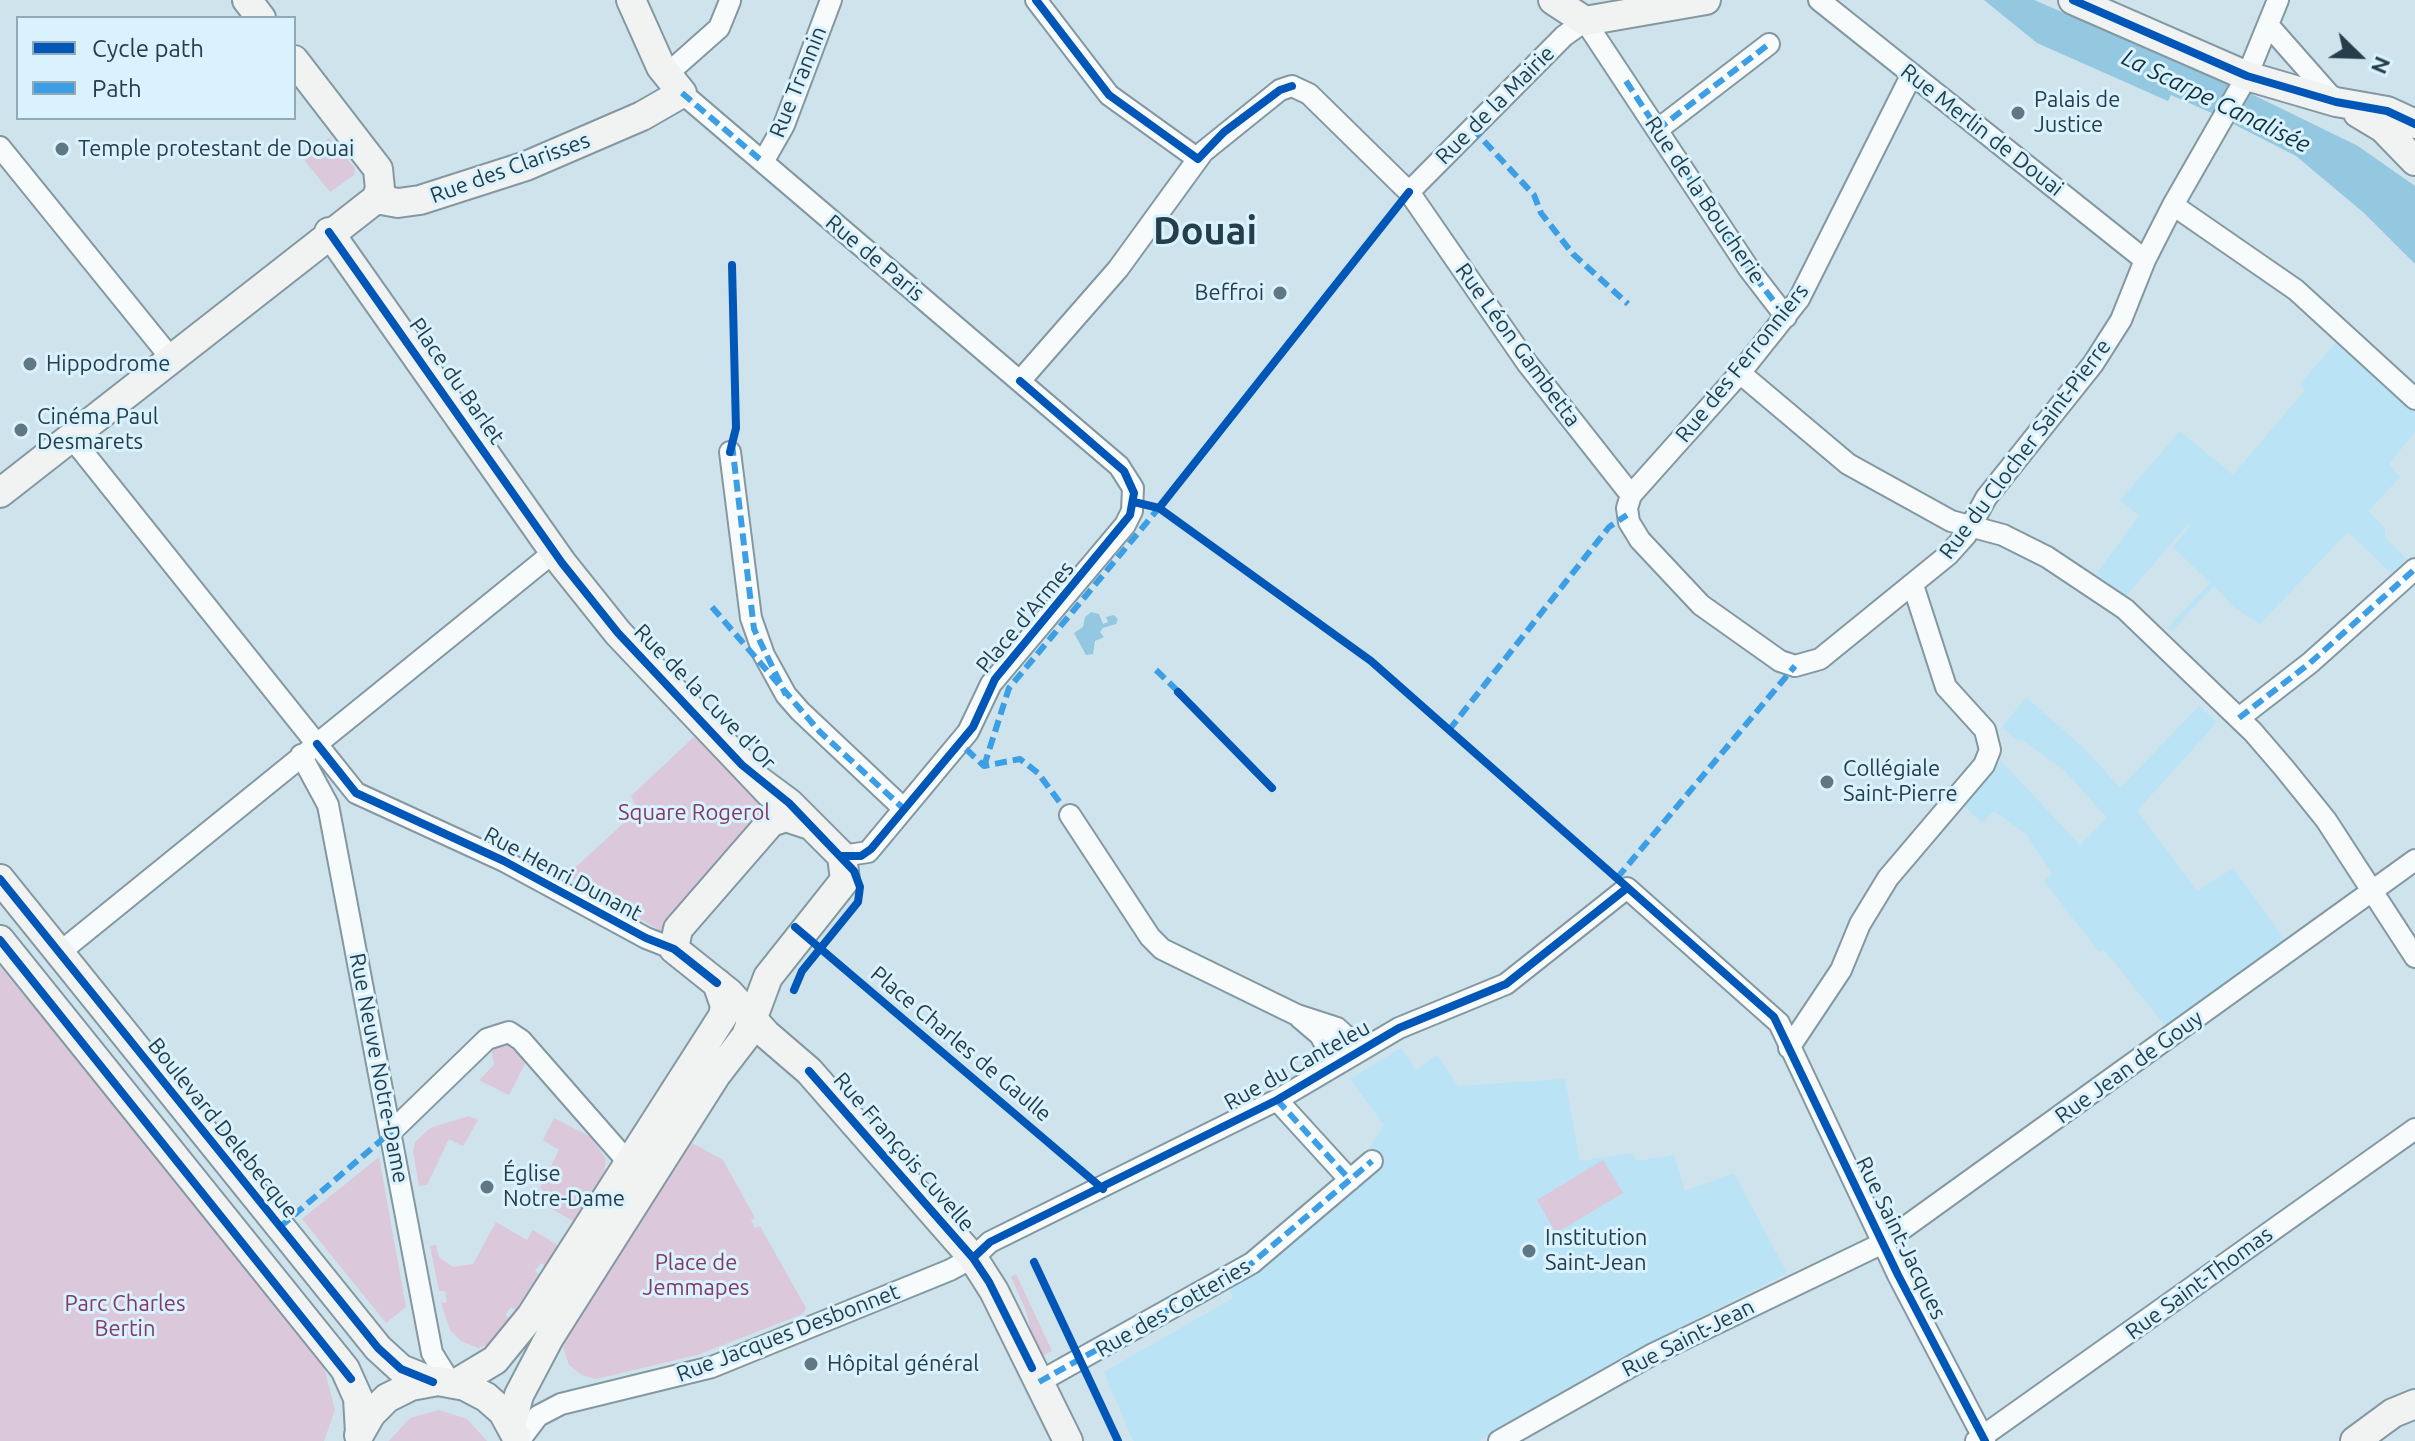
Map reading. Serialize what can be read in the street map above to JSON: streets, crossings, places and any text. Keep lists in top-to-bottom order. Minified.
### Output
{"streets":{"street":["Rue Trannin","Rue de la Mairie","Rue Merlin de Douai","Rue des Clarisses","Rue de la Boucherie","Rue de Paris","Rue Léon Gambetta","Rue des Ferronniers","Place du Barlet","Rue du Clocher Saint-Pierre","Place d'Armes","Rue de la Cuve d'Or","Rue Henri Dunant","Rue du Canteleu","Rue Jean de Gouy","Rue Neuve Notre-Dame","Boulevard Delebecque","Rue François Cuvelle","Rue Saint-Jacques","Rue Saint-Thomas","Rue des Cotteries","Rue Jacques Desbonnet","Rue Saint-Jean"],"cycle path":["Place Charles de Gaulle"]},"crossings":[["Rue Trannin","Rue de Paris"],["Rue de la Mairie","Rue de la Boucherie"],["Rue de la Mairie","Rue Léon Gambetta"],["Rue Merlin de Douai","Rue des Ferronniers"],["Rue Merlin de Douai","Rue du Clocher Saint-Pierre"],["Rue des Clarisses","Rue de Paris"],["Rue de la Boucherie","Rue des Ferronniers"],["Rue de Paris","Place d'Armes"],["Rue Léon Gambetta","Rue des Ferronniers"],["Rue Léon Gambetta","Rue du Clocher Saint-Pierre"],["Place du Barlet","Rue de la Cuve d'Or"],["Place d'Armes","Rue de la Cuve d'Or"],["Rue Henri Dunant","Rue Neuve Notre-Dame"],["Rue Henri Dunant","Rue François Cuvelle"],["Rue du Canteleu","Rue François Cuvelle"],["Rue du Canteleu","Rue Saint-Jacques"],["Rue du Canteleu","Rue Jacques Desbonnet"],["Rue Jean de Gouy","Rue Saint-Jacques"],["Rue Jean de Gouy","Rue Saint-Jean"],["Rue Neuve Notre-Dame","Boulevard Delebecque"],["Boulevard Delebecque","Rue Jacques Desbonnet"],["Rue François Cuvelle","Rue des Cotteries"],["Rue François Cuvelle","Rue Jacques Desbonnet"],["Rue Saint-Jacques","Rue Saint-Thomas"],["Rue Saint-Jacques","Rue Saint-Jean"]],"districts":["Douai"],"water":["La Scarpe Canalisée"],"parks":["Square Rogerol","Place de Jemmapes","Parc Charles Bertin"],"places":["Palais de Justice","Temple protestant de Douai","Beffroi","Hippodrome","Cinéma Paul Desmarets","Collégiale Saint-Pierre","Église Notre-Dame","Institution Saint-Jean","Hôpital général"],"legend":["Cycle path","Path"],"north":"bottom right"}
